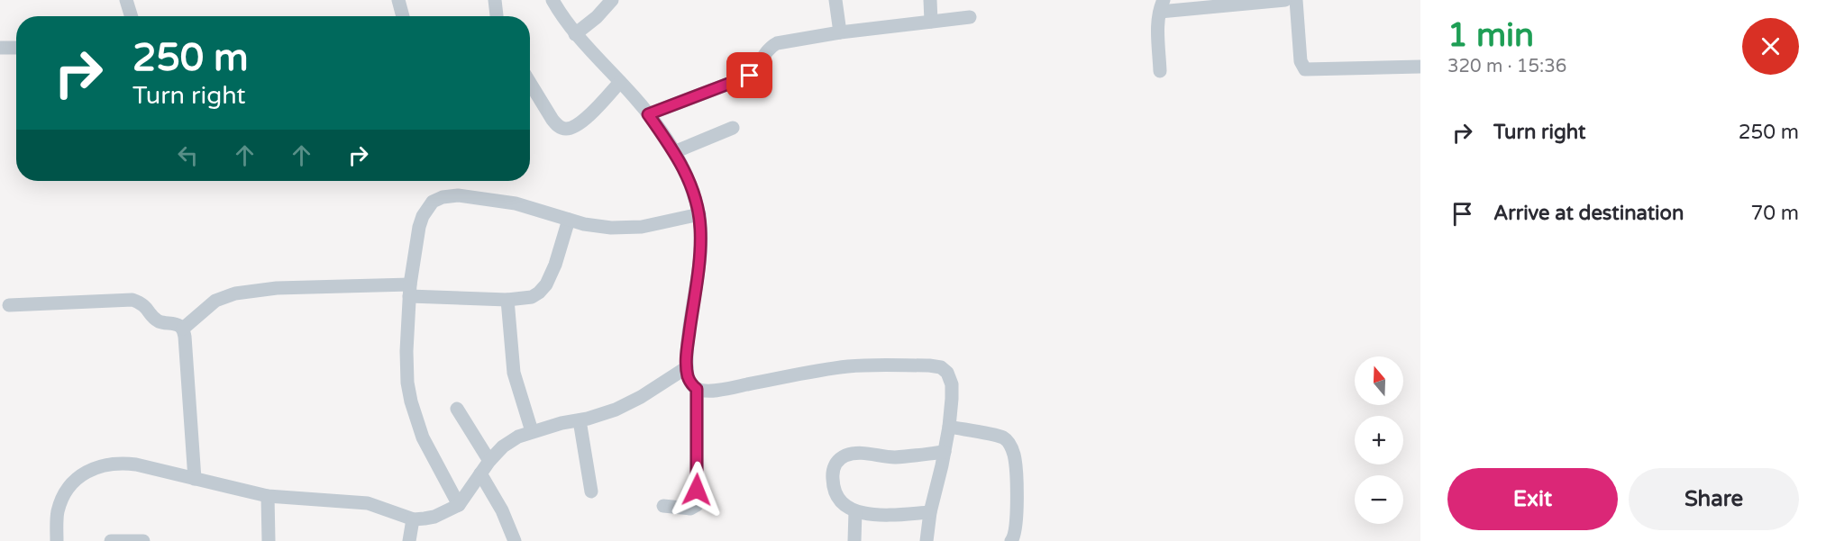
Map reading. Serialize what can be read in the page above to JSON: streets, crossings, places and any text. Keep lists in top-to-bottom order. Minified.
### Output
{"north":"top","page":{"heading":["1 min","320 m · 15:36"],"turn":["250 m","Turn right"],"list":[{"name":"Turn right","value":"250 m"},{"name":"Arrive at destination","value":"70 m"}],"map_buttons":["+","−"],"buttons":["Exit","Share"]}}
